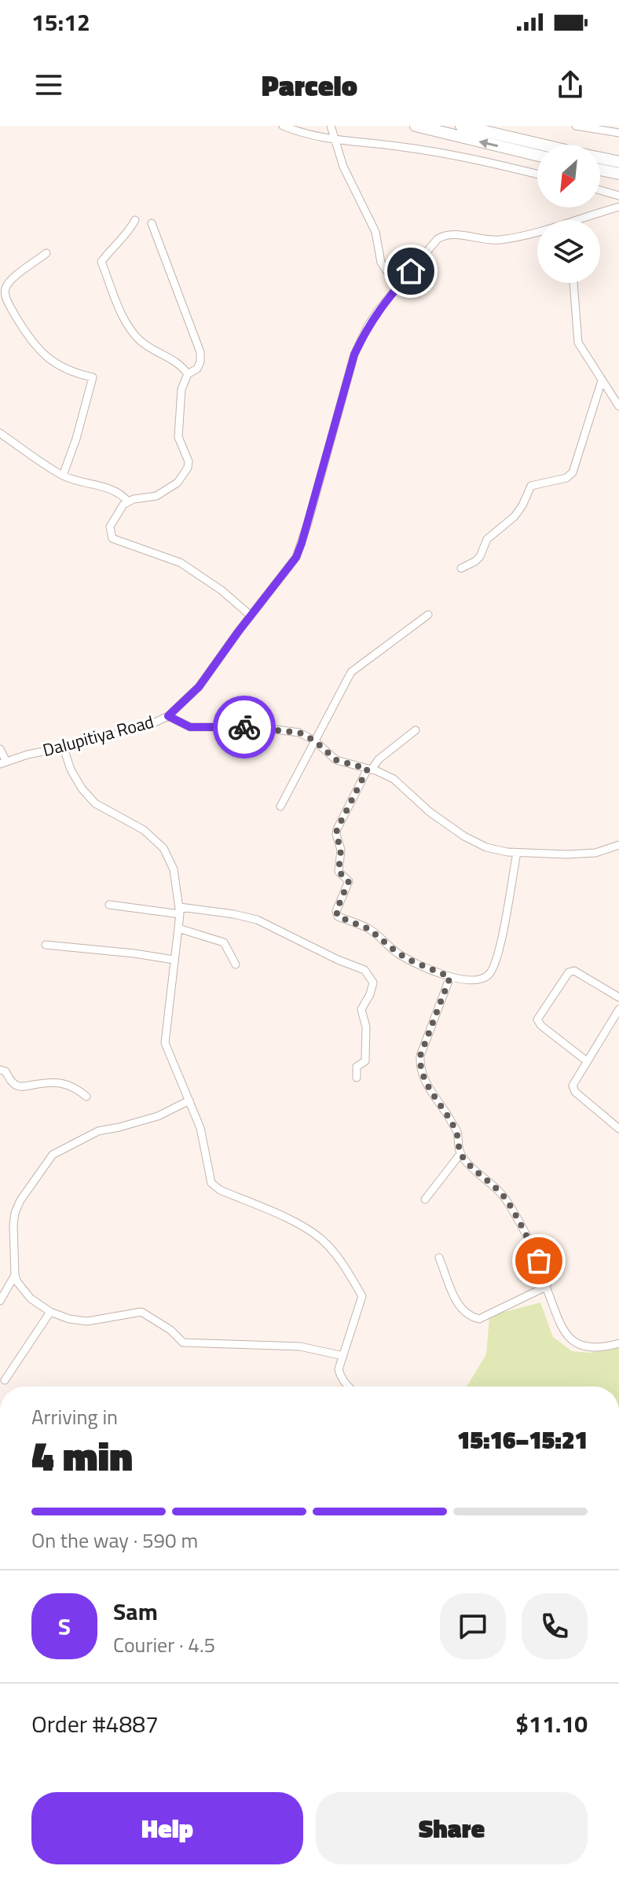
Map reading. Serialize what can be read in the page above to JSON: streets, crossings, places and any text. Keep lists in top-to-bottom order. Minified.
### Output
{"streets":{"street":["Dalupitiya Road"]},"north":"bottom left","page":{"status":"15:12","header":"Parcelo","heading":["4 min","Arriving in","15:16–15:21"],"panel":["Sam","Courier · 4.5","Order #4887","$11.10"],"bar":"On the way · 590 m","round":"S","buttons":["Help","Share"]}}
